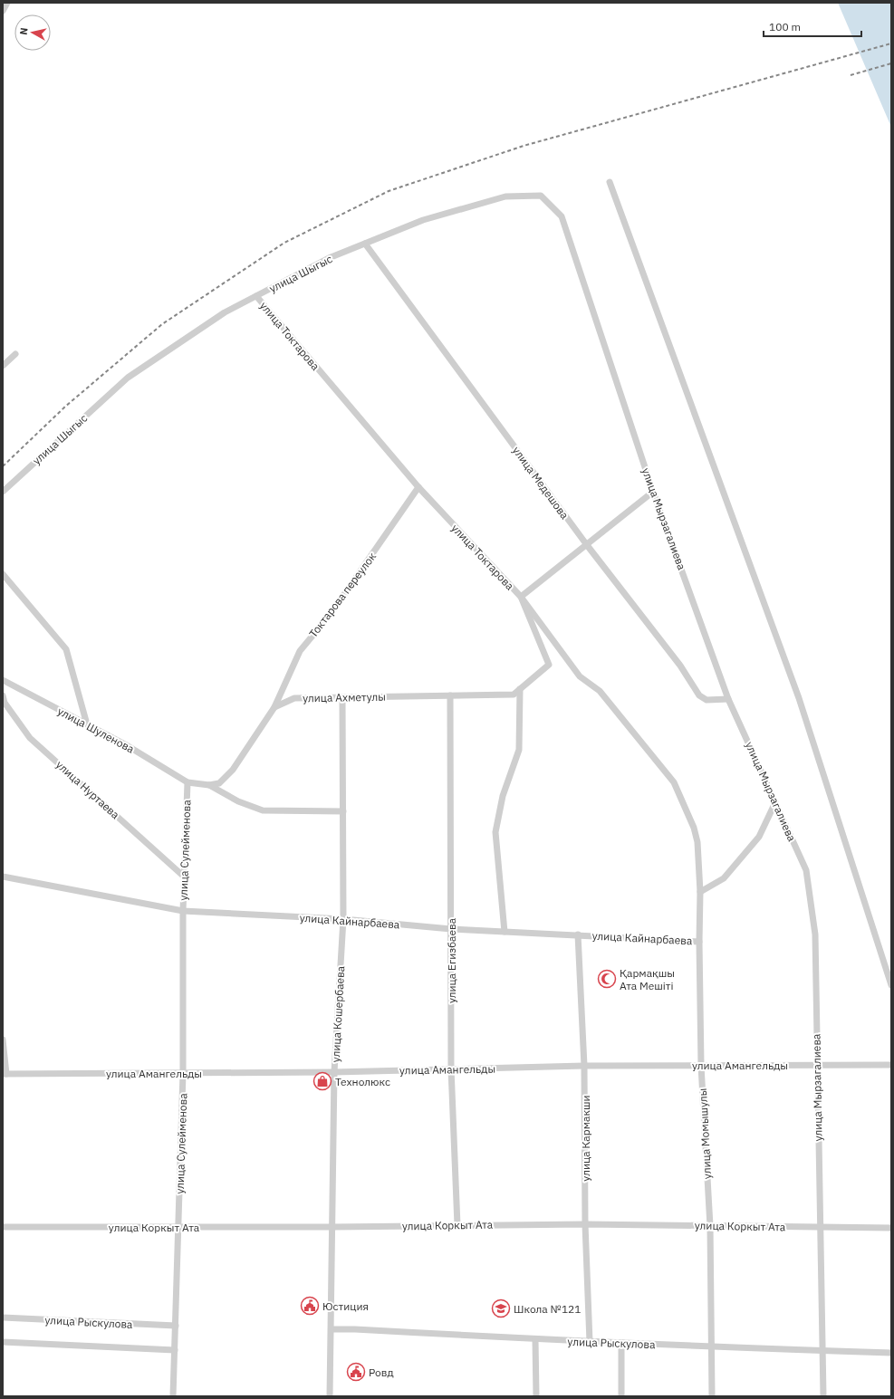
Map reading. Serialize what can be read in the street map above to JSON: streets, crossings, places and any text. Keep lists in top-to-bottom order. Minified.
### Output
{"streets":{"street":["улица Шыгыс","улица Токтарова","улица Медешова","улица Мырзагалиева","Токтарова переулок","улица Ахметулы","улица Шуленова","улица Нуртаева","улица Сулейменова","улица Кайнарбаева","улица Егизбаева","улица Кошербаева","улица Амангельды","улица Момышулы","улица Кармакши","улица Коркыт Ата","улица Рыскулова"]},"crossings":[["улица Шыгыс","улица Токтарова"],["улица Шыгыс","улица Медешова"],["улица Шыгыс","улица Мырзагалиева"],["улица Токтарова","Токтарова переулок"],["улица Токтарова","улица Ахметулы"],["улица Токтарова","улица Момышулы"],["улица Медешова","улица Мырзагалиева"],["улица Мырзагалиева","улица Амангельды"],["улица Мырзагалиева","улица Коркыт Ата"],["улица Мырзагалиева","улица Рыскулова"],["Токтарова переулок","улица Ахметулы"],["улица Ахметулы","улица Егизбаева"],["улица Ахметулы","улица Кошербаева"],["улица Шуленова","улица Сулейменова"],["улица Нуртаева","улица Сулейменова"],["улица Сулейменова","улица Кайнарбаева"],["улица Сулейменова","улица Амангельды"],["улица Сулейменова","улица Коркыт Ата"],["улица Сулейменова","улица Рыскулова"],["улица Кайнарбаева","улица Егизбаева"],["улица Кайнарбаева","улица Кошербаева"],["улица Кайнарбаева","улица Момышулы"],["улица Кайнарбаева","улица Кармакши"],["улица Егизбаева","улица Амангельды"],["улица Егизбаева","улица Коркыт Ата"],["улица Кошербаева","улица Амангельды"],["улица Кошербаева","улица Коркыт Ата"],["улица Кошербаева","улица Рыскулова"],["улица Амангельды","улица Момышулы"],["улица Амангельды","улица Кармакши"],["улица Момышулы","улица Коркыт Ата"],["улица Момышулы","улица Рыскулова"],["улица Кармакши","улица Коркыт Ата"],["улица Кармакши","улица Рыскулова"]],"places":{"mosque":["Қармақшы Ата Мешіті"],"shop":["Технолюкс"],"public building":["Юстиция","Ровд"],"school or university":["Школа №121"]},"scale_bar":"100 m","north":"left"}
